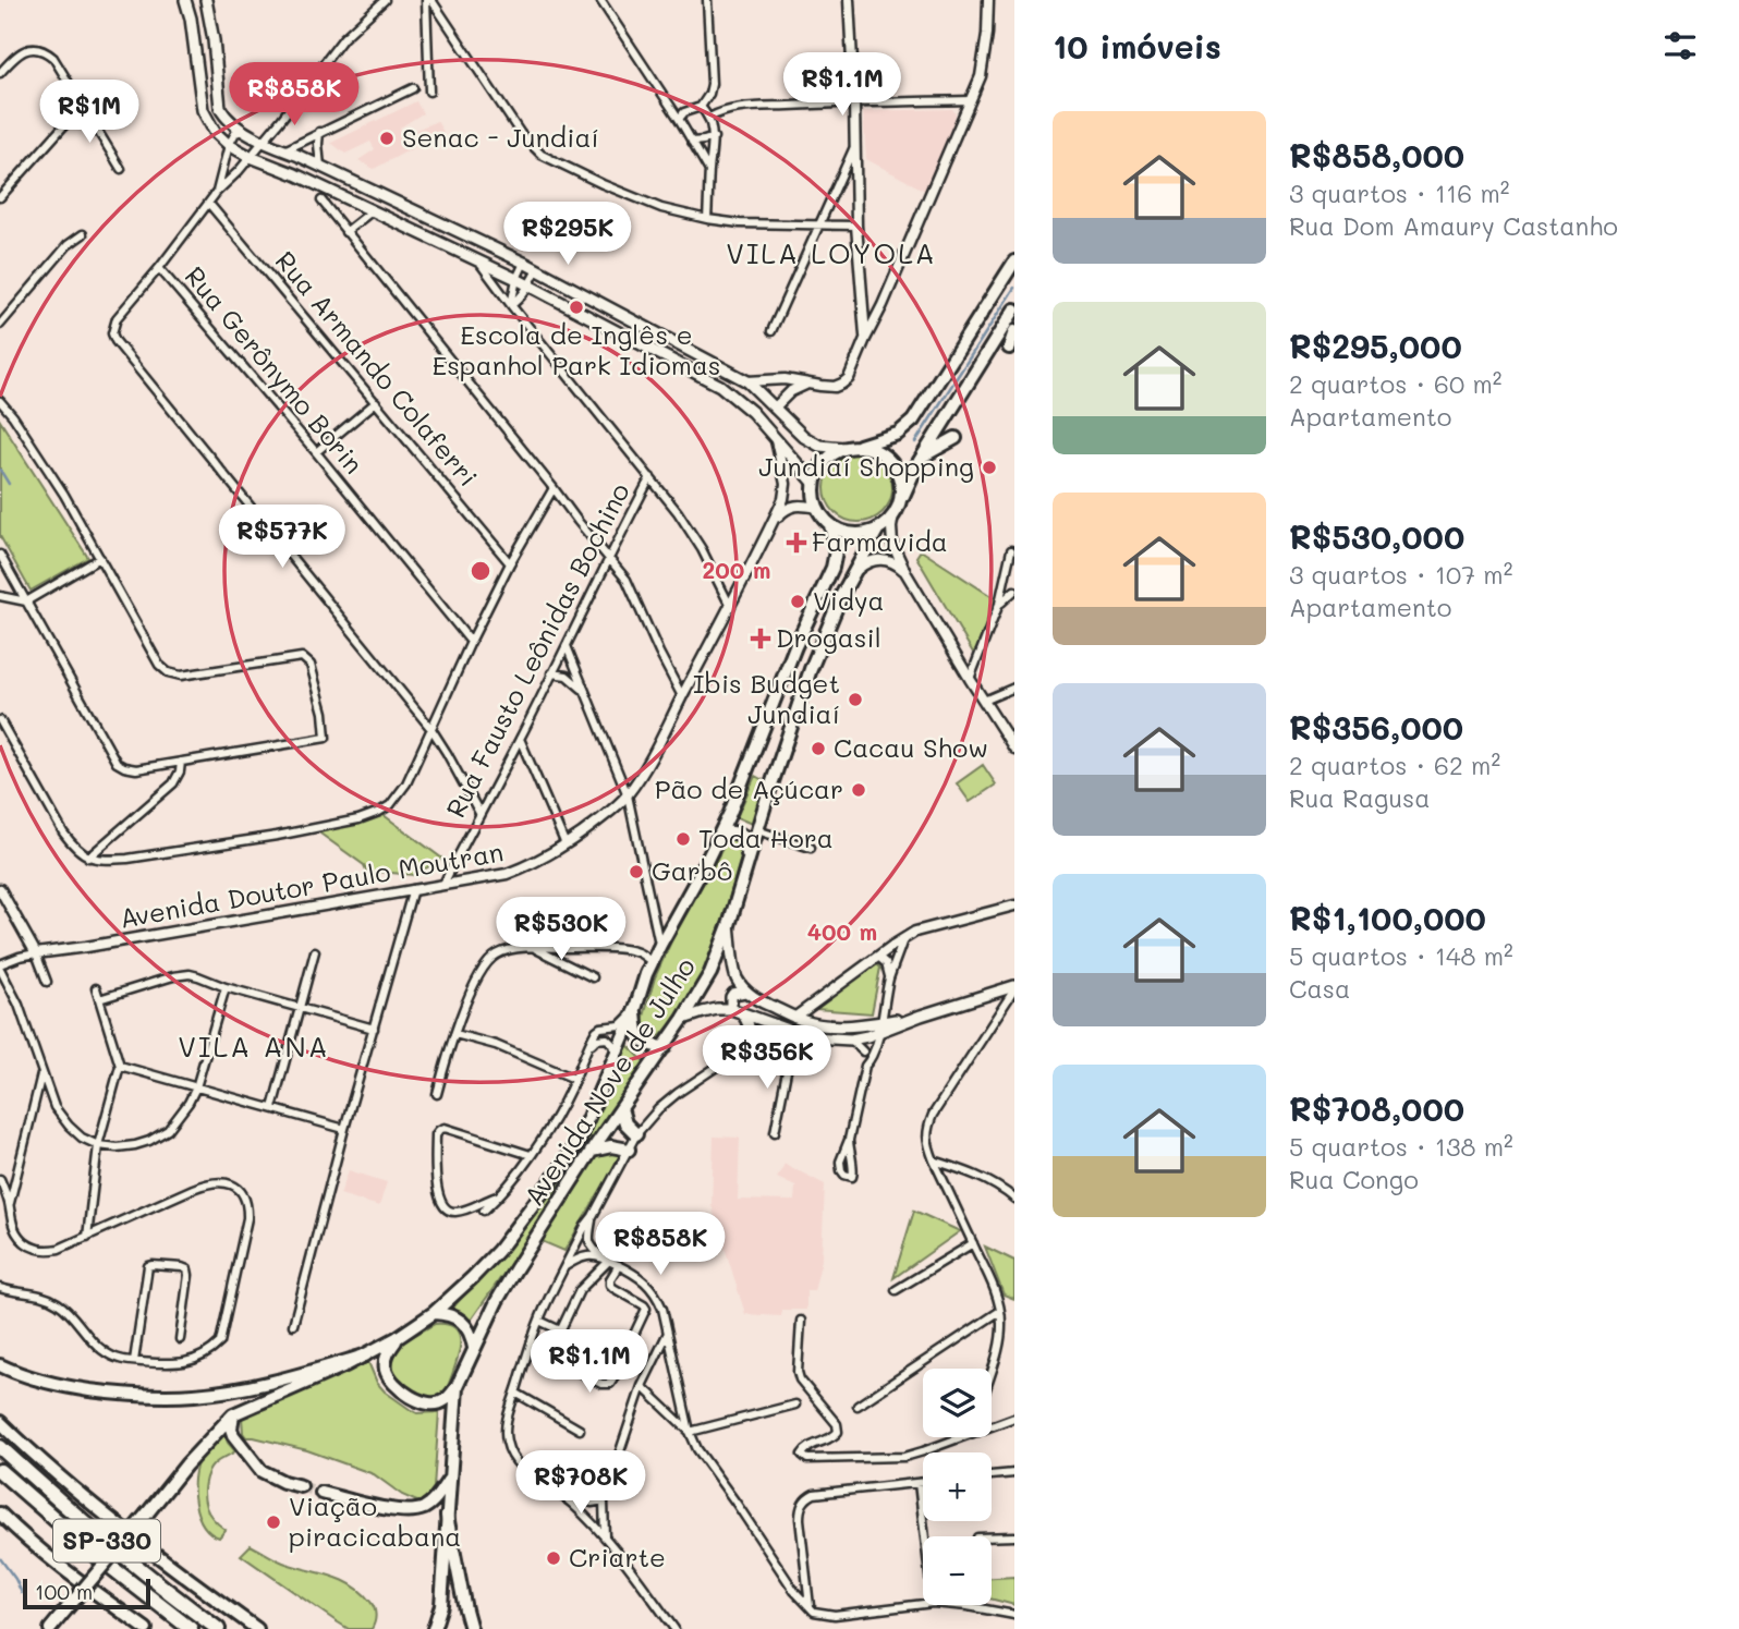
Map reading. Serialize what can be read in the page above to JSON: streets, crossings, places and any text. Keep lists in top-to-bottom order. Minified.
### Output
{"streets":{"highway":["SP-330"],"main road":["Avenida Nove de Julho"],"street":["Rua Armando Colaferri","Rua Gerônymo Borin","Rua Fausto Leônidas Bochino","Avenida Doutor Paulo Moutran"]},"crossings":[["Rua Fausto Leônidas Bochino","Avenida Doutor Paulo Moutran"]],"districts":["VILA LOYOLA","VILA ANA"],"places":{"other":["Senac - Jundiaí","Escola de Inglês e Espanhol Park Idiomas","Jundiaí Shopping","Vidya","Ibis Budget Jundiaí","Cacau Show","Pão de Açúcar","Toda Hora","Garbô","Viação piracicabana","Criarte"],"health":["Farmavida","Drogasil"]},"scale_bar":"100 m","page":{"heading":"10 imóveis","price":["R$1.1M","R$858K","R$1M","R$295K","R$577K","R$530K","R$356K","R$858K","R$1.1M","R$708K"],"list":[{"name":"R$858,000","note":"3 quartos · 116 m² · Rua Dom Amaury Castanho"},{"name":"R$295,000","note":"2 quartos · 60 m² · Apartamento"},{"name":"R$530,000","note":"3 quartos · 107 m² · Apartamento"},{"name":"R$356,000","note":"2 quartos · 62 m² · Rua Ragusa"},{"name":"R$1,100,000","note":"5 quartos · 148 m² · Casa"},{"name":"R$708,000","note":"5 quartos · 138 m² · Rua Congo"}],"map_buttons":["+","−"],"scale":"100 m"},"rings":["200 m","400 m"]}
